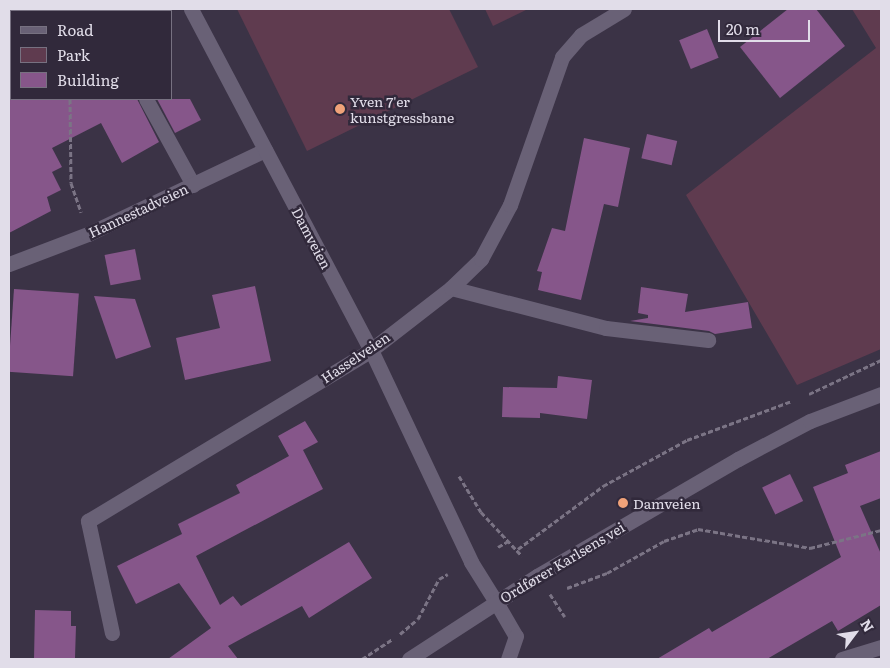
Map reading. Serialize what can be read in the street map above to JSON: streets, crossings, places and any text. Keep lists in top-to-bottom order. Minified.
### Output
{"streets":{"street":["Hannestadveien","Damveien","Hasselveien","Ordfører Karlsens vei"]},"crossings":[["Hannestadveien","Damveien"],["Damveien","Hasselveien"],["Damveien","Ordfører Karlsens vei"]],"places":["Yven 7'er kunstgressbane","Damveien"],"legend":["Road","Park","Building"],"scale_bar":"20 m","north":"top right"}
